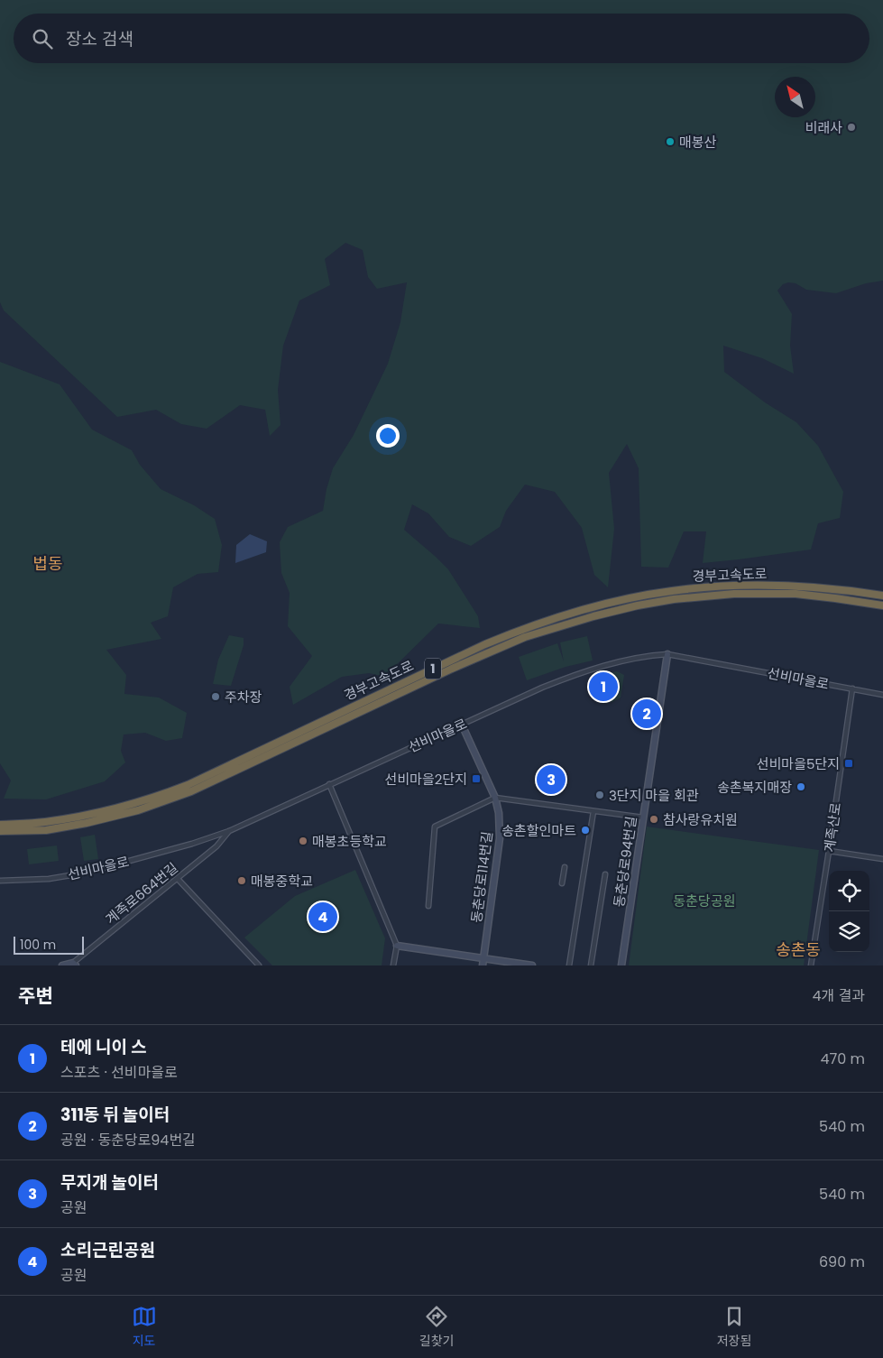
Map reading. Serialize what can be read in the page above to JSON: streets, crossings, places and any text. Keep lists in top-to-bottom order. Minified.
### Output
{"streets":{"highway":["경부고속도로","1"],"main road":["동춘당로94번길","동춘당로114번길","계족로664번길"],"street":["선비마을로","계족산로"]},"crossings":[["선비마을로","계족산로"],["선비마을로","동춘당로94번길"],["선비마을로","동춘당로114번길"],["선비마을로","계족로664번길"]],"districts":["법동","송촌동"],"parks":["동춘당공원"],"places":{"other":["비래사","매봉산","주차장","송촌복지매장","3단지 마을 회관","참사랑유치원","송촌할인마트","매봉초등학교","매봉중학교"],"transit":["선비마을5단지","선비마을2단지"]},"scale_bar":"100 m","north":"top left","page":{"search":"장소 검색","pins":["1","2","3","4"],"scale":"100 m","heading":["주변","4개 결과"],"list":[{"mark":"1","name":"테에 니이 스","note":"스포츠 · 선비마을로","value":"470 m"},{"mark":"2","name":"311동 뒤 놀이터","note":"공원 · 동춘당로94번길","value":"540 m"},{"mark":"3","name":"무지개 놀이터","note":"공원","value":"540 m"},{"mark":"4","name":"소리근린공원","note":"공원","value":"690 m"}],"nav":["지도","길찾기","저장됨"]}}
